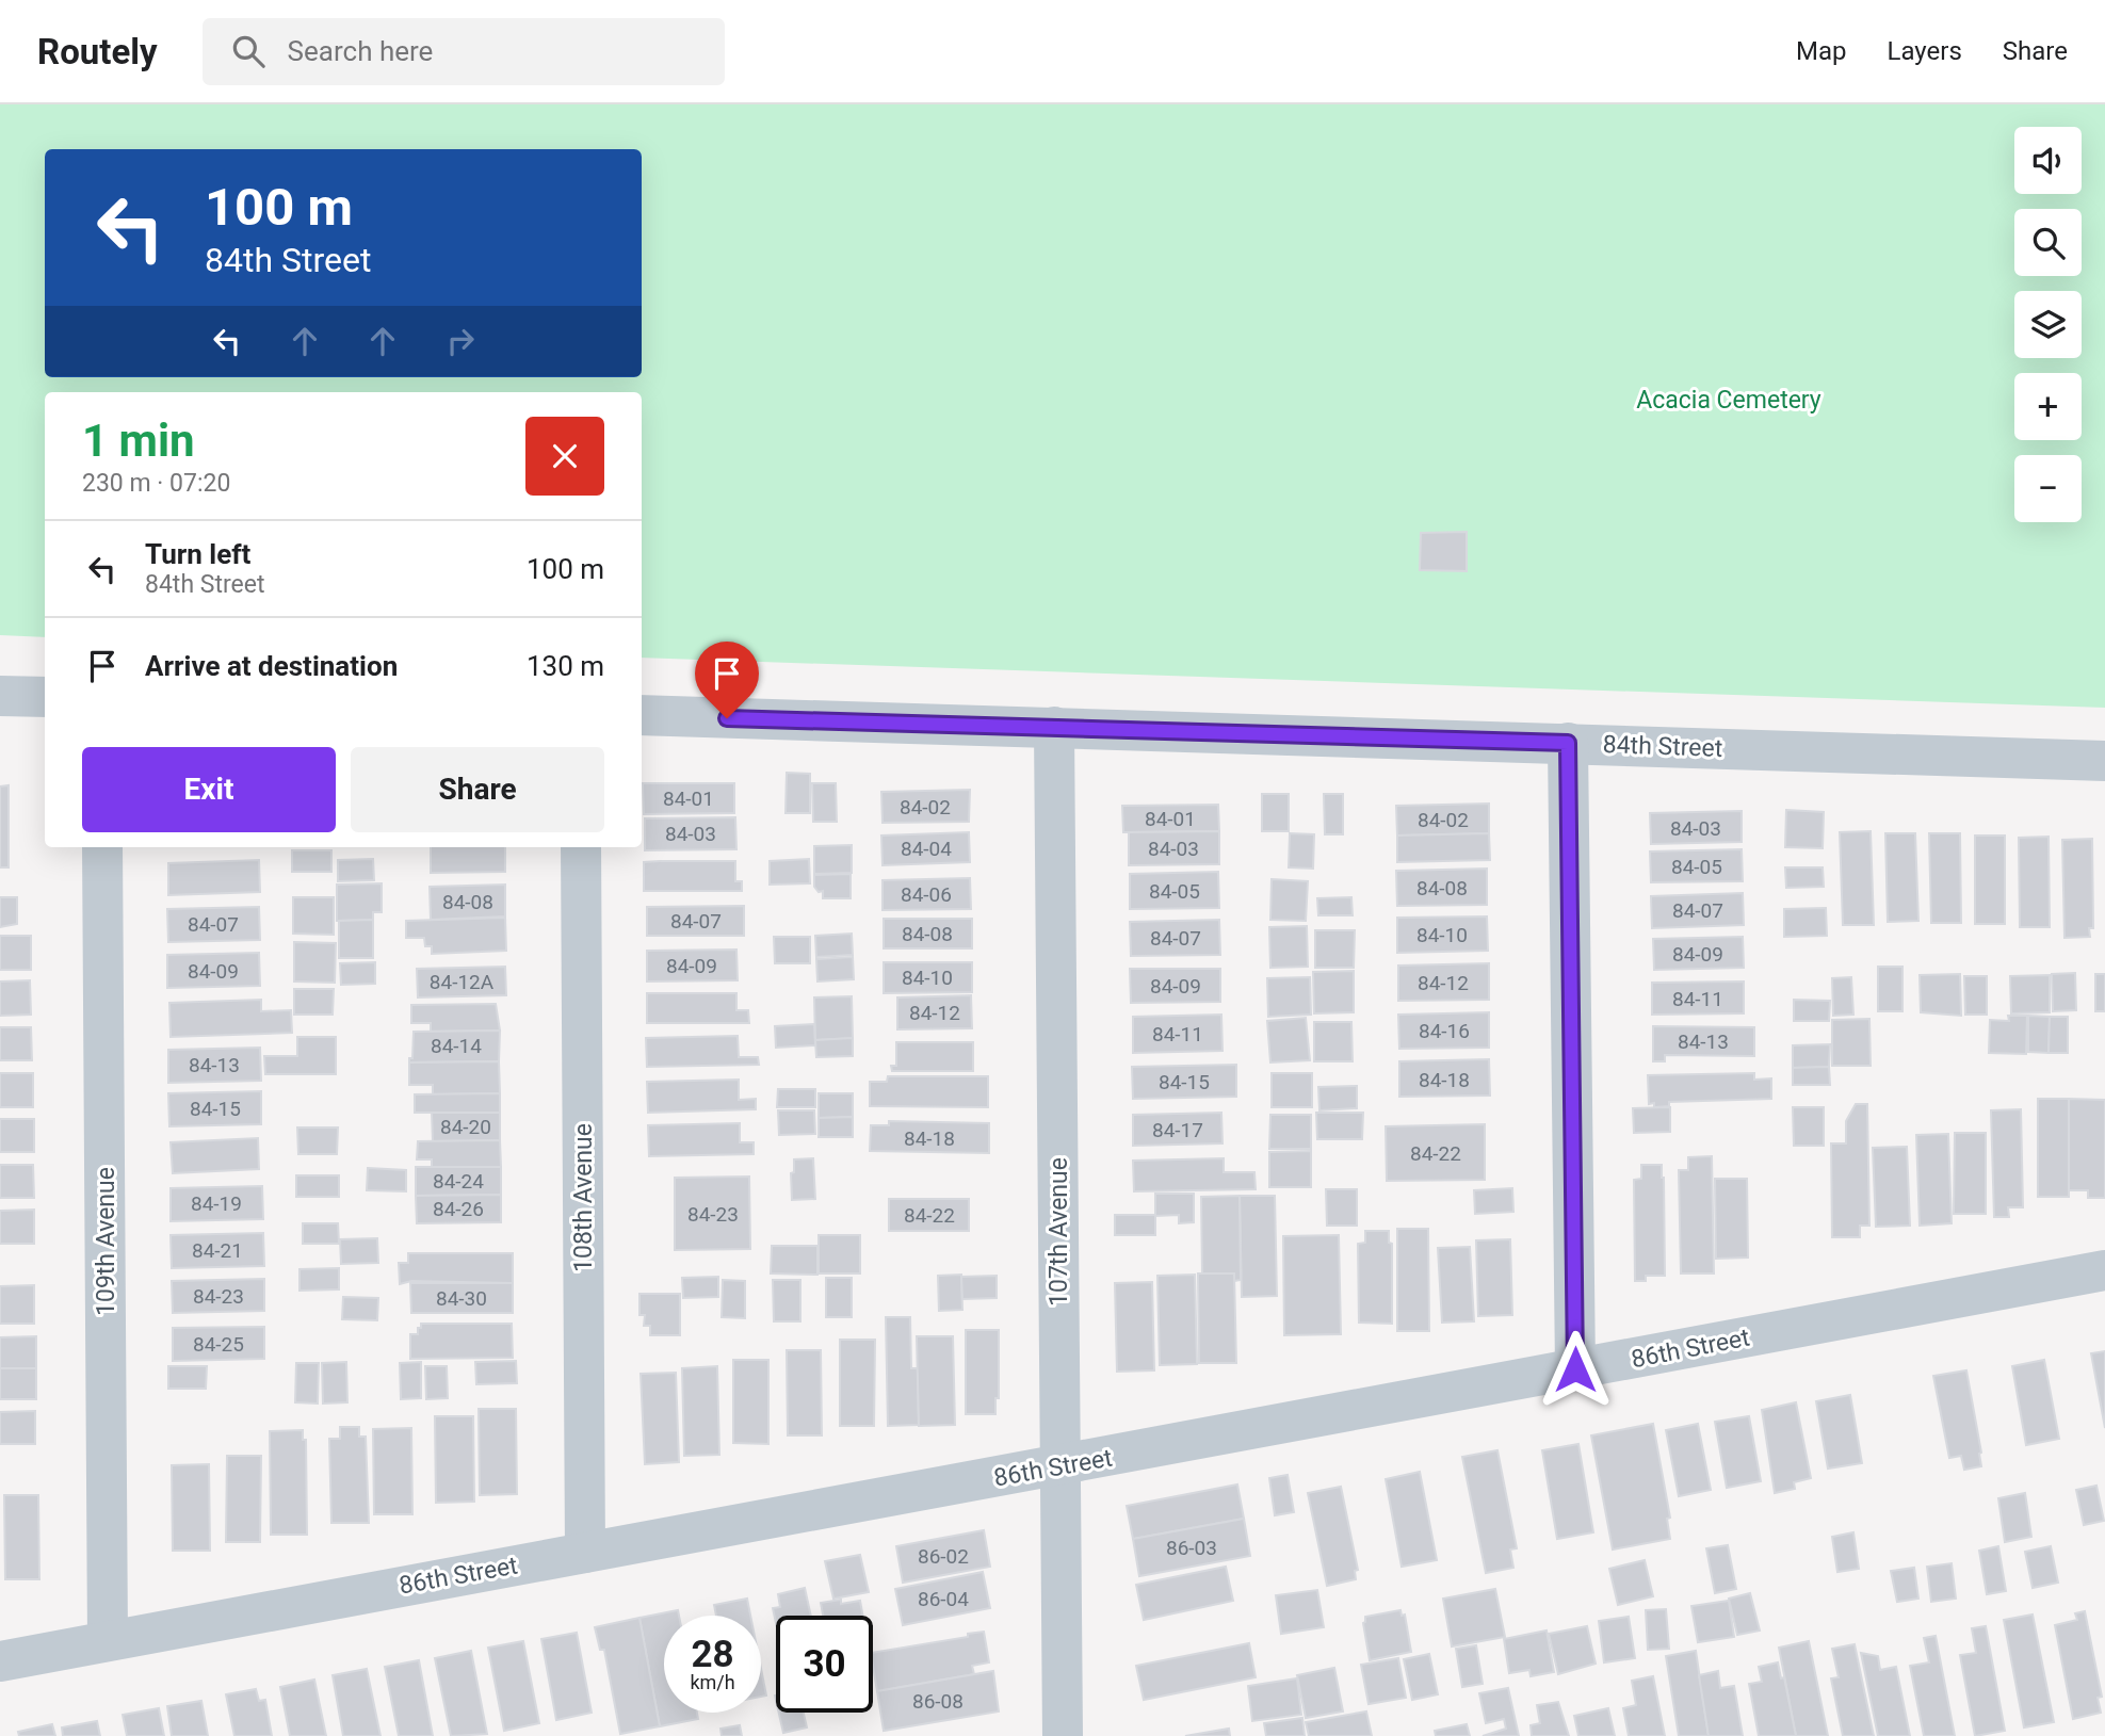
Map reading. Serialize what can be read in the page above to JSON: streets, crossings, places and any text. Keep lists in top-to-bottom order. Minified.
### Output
{"streets":{"street":["84th Street","108th Avenue","107th Avenue","109th Avenue","86th Street"]},"crossings":[["84th Street","107th Avenue"],["108th Avenue","86th Street"],["107th Avenue","86th Street"],["109th Avenue","86th Street"]],"parks":["Acacia Cemetery"],"house_numbers":["84-01","84-02","84-01","84-02","84-03","84-03","84-04","84-03","84-05","84-08","84-05","84-06","84-08","84-07","84-07","84-07","84-08","84-10","84-07","84-09","84-09","84-09","84-10","84-12A","84-12","84-09","84-11","84-12","84-16","84-11","84-13","84-14","84-13","84-18","84-15","84-15","84-20","84-17","84-18","84-22","84-24","84-19","84-26","84-23","84-22","84-21","84-23","84-30","84-25","86-03","86-02","86-04","86-08"],"page":{"header":"Routely","search":"Search here","nav":["Map","Layers","Share"],"map_buttons":["+","−"],"turn":["100 m","84th Street"],"heading":["1 min","230 m · 07:20"],"list":[{"name":"Turn left","note":"84th Street","value":"100 m"},{"name":"Arrive at destination","value":"130 m"}],"buttons":["Exit","Share"],"speed":"28 km/h","limit":"30"}}
